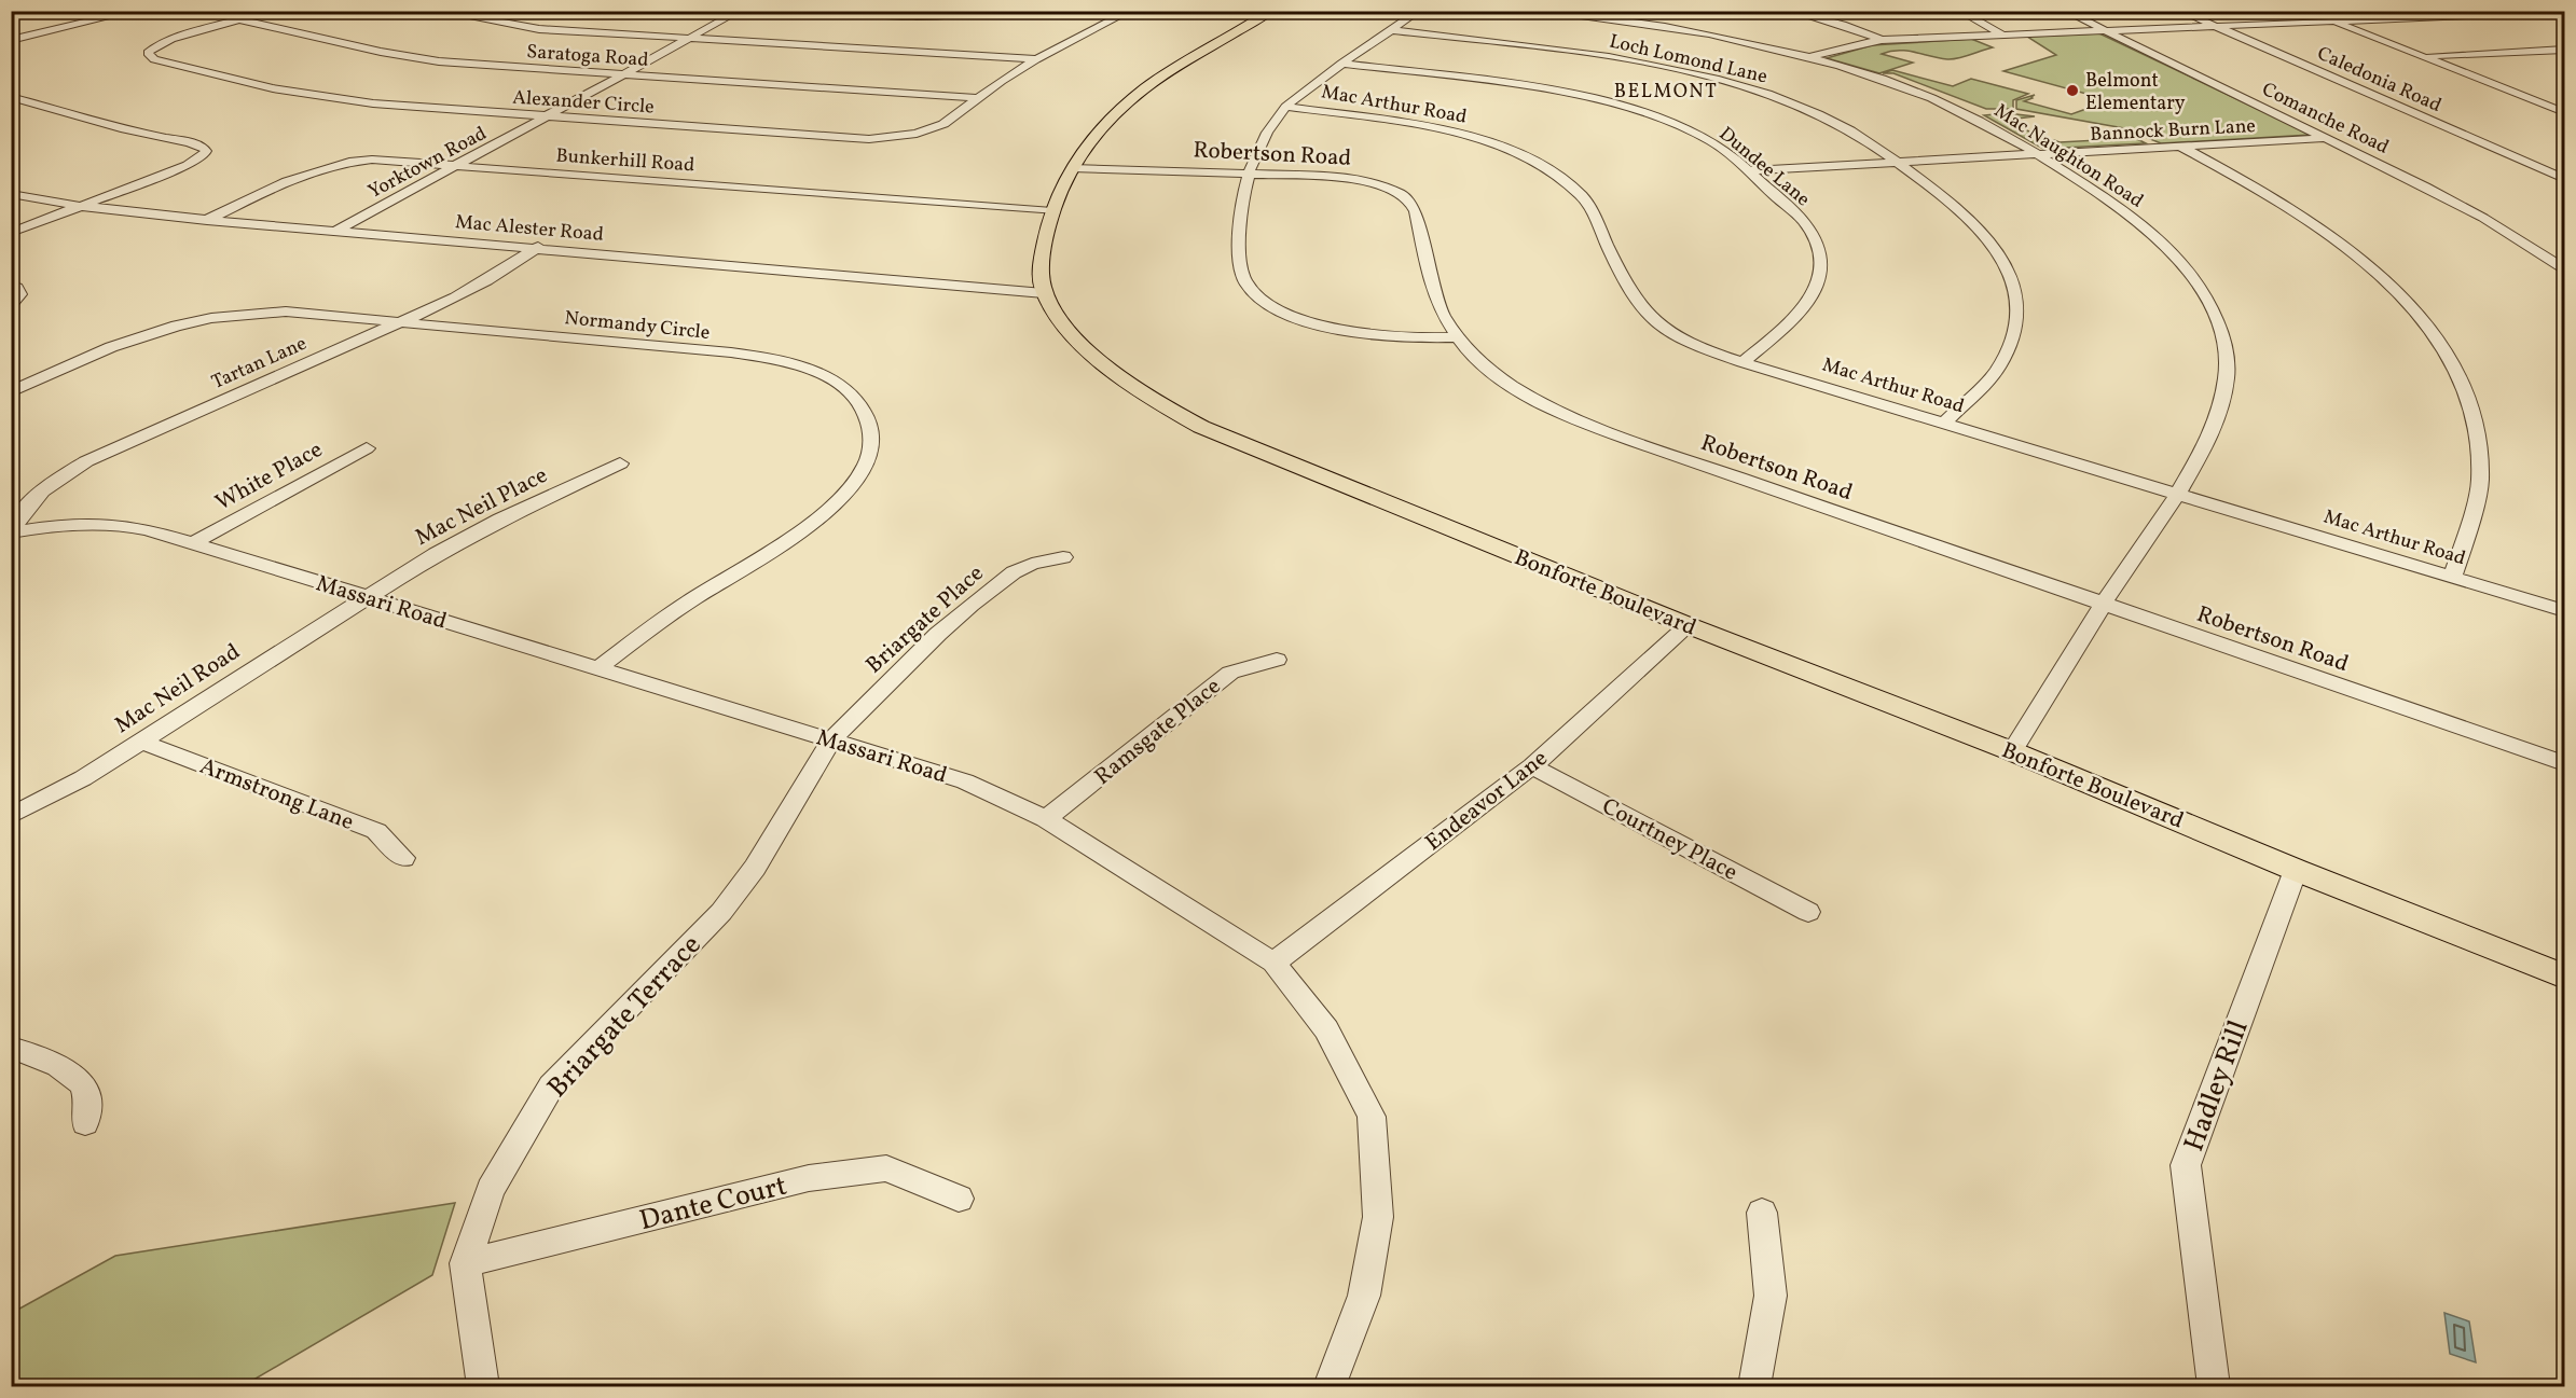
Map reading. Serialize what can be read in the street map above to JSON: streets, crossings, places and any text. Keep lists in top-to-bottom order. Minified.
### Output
{"streets":{"main road":["Bonforte Boulevard"],"street":["Saratoga Road","Loch Lomond Lane","Caledonia Road","Alexander Circle","Mac Arthur Road","Comanche Road","Bannock Burn Lane","Robertson Road","Mac Naughton Road","Bunkerhill Road","Yorktown Road","Dundee Lane","Mac Alester Road","Normandy Circle","Tartan Lane","White Place","Mac Neil Place","Massari Road","Briargate Place","Mac Neil Road","Ramsgate Place","Armstrong Lane","Endeavor Lane","Courtney Place","Briargate Terrace","Hadley Rill","Dante Court"]},"crossings":[["Saratoga Road","Alexander Circle"],["Saratoga Road","Yorktown Road"],["Loch Lomond Lane","Mac Arthur Road"],["Loch Lomond Lane","Bannock Burn Lane"],["Alexander Circle","Yorktown Road"],["Mac Arthur Road","Mac Naughton Road"],["Mac Arthur Road","Dundee Lane"],["Comanche Road","Bannock Burn Lane"],["Bannock Burn Lane","Mac Naughton Road"],["Bannock Burn Lane","Dundee Lane"],["Robertson Road","Mac Naughton Road"],["Mac Naughton Road","Bonforte Boulevard"],["Bunkerhill Road","Yorktown Road"],["Bunkerhill Road","Mac Alester Road"],["Yorktown Road","Mac Alester Road"],["Mac Alester Road","Tartan Lane"],["Mac Alester Road","Bonforte Boulevard"],["Normandy Circle","Tartan Lane"],["Normandy Circle","Massari Road"],["Tartan Lane","Massari Road"],["White Place","Massari Road"],["Mac Neil Place","Massari Road"],["Mac Neil Place","Mac Neil Road"],["Bonforte Boulevard","Endeavor Lane"],["Bonforte Boulevard","Hadley Rill"],["Massari Road","Briargate Place"],["Massari Road","Mac Neil Road"],["Massari Road","Ramsgate Place"],["Massari Road","Endeavor Lane"],["Massari Road","Briargate Terrace"],["Briargate Place","Briargate Terrace"],["Mac Neil Road","Armstrong Lane"],["Endeavor Lane","Courtney Place"],["Briargate Terrace","Dante Court"]],"districts":["BELMONT"],"places":["Belmont Elementary"]}
